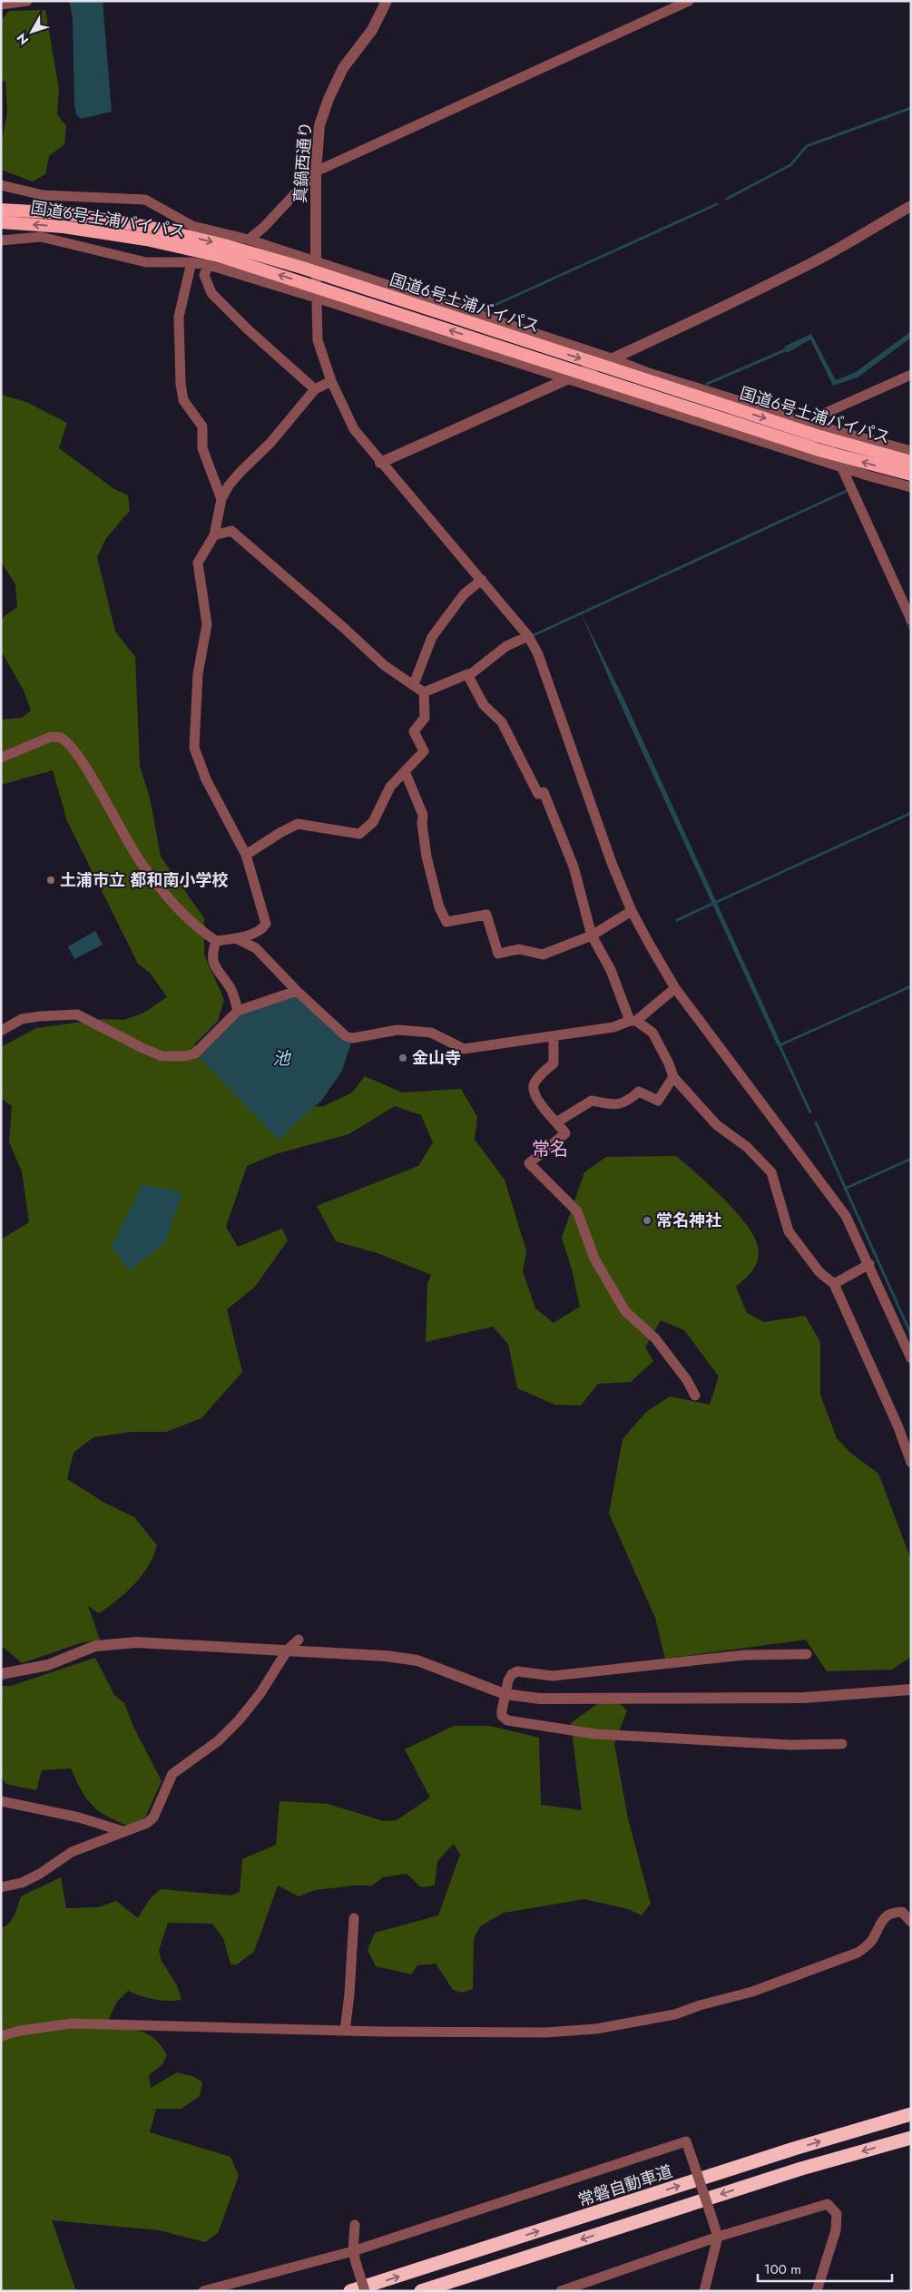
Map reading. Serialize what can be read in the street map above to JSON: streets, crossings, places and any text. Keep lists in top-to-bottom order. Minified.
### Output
{"streets":{"highway":["国道6号土浦バイパス","常磐自動車道"],"street":["真鍋西通り"]},"districts":["常名"],"water":["池"],"places":["土浦市立 都和南小学校","金山寺","常名神社"],"scale_bar":"100 m","north":"bottom left"}
